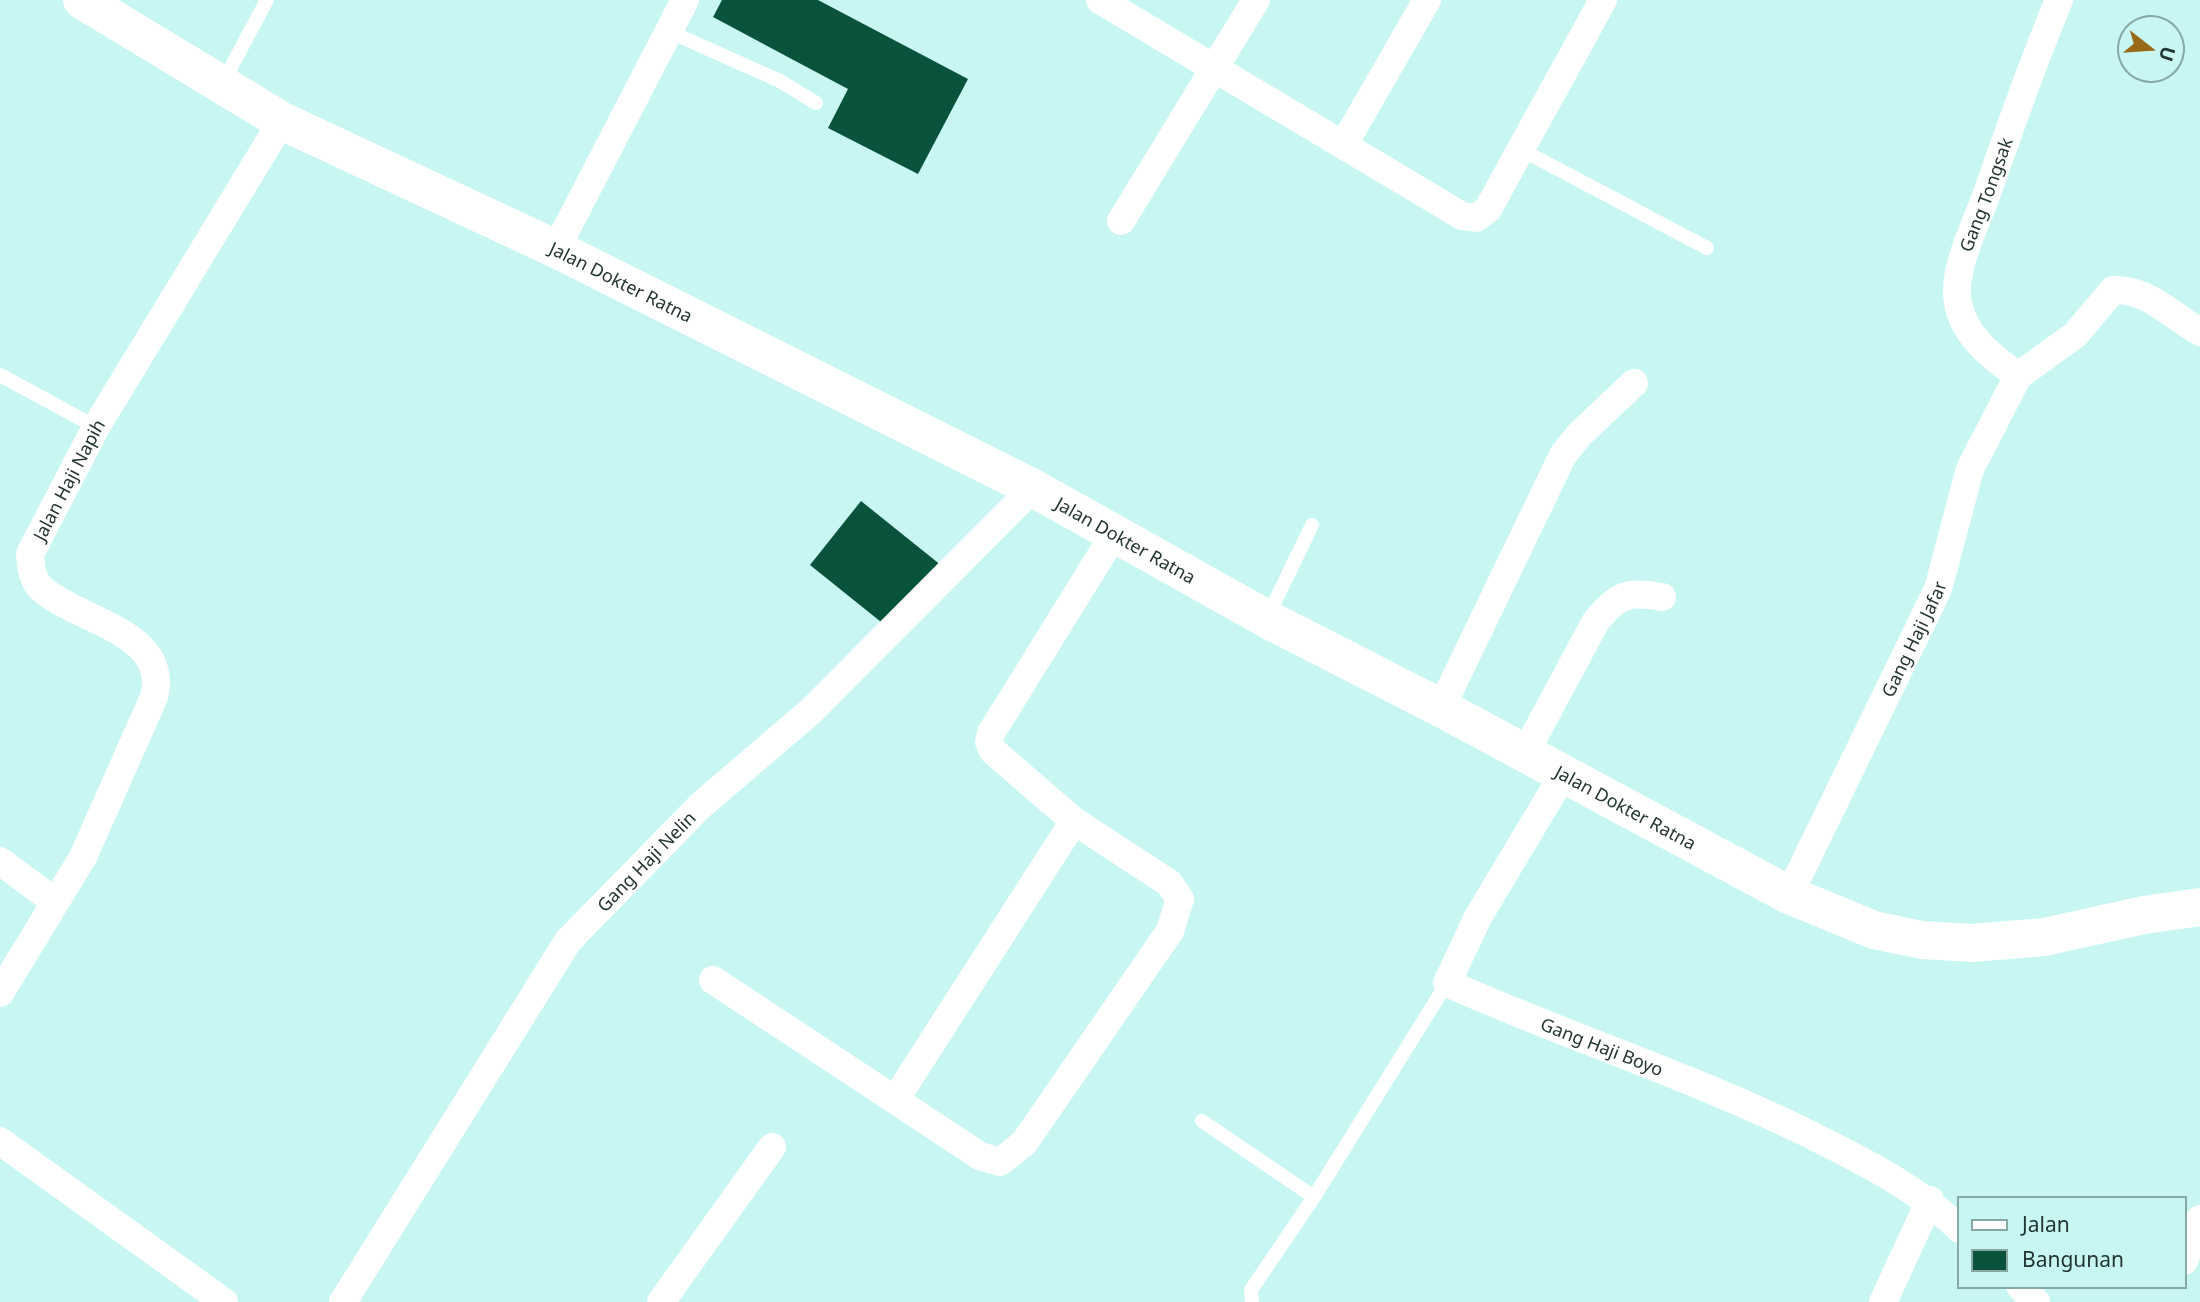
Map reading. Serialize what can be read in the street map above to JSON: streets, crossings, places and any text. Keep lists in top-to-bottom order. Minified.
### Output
{"streets":{"street":["Gang Tongsak","Jalan Dokter Ratna","Jalan Haji Napih","Gang Haji Jafar","Gang Haji Nelin","Gang Haji Boyo"]},"crossings":[["Gang Tongsak","Gang Haji Jafar"],["Jalan Dokter Ratna","Jalan Haji Napih"],["Jalan Dokter Ratna","Gang Haji Jafar"],["Jalan Dokter Ratna","Gang Haji Nelin"]],"legend":["Jalan","Bangunan"],"north":"right"}
